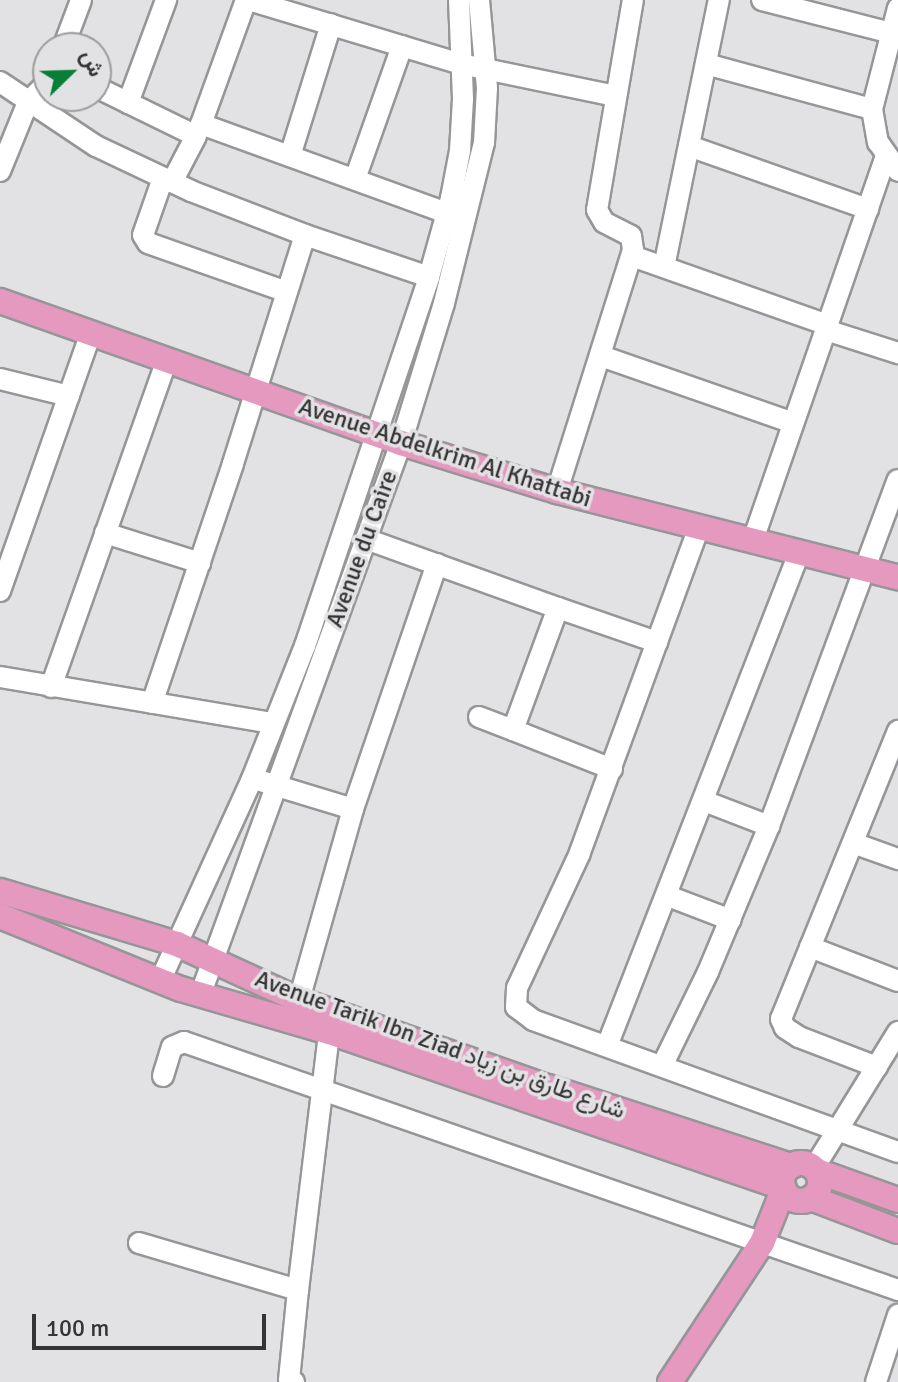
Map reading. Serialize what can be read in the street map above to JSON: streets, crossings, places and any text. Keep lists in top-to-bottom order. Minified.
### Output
{"streets":{"main road":["Avenue Abdelkrim Al Khattabi","Avenue Tarik Ibn Ziad شارع طارق بن زياد"],"street":["Avenue du Caire"]},"crossings":[["Avenue Abdelkrim Al Khattabi","Avenue du Caire"],["Avenue du Caire","Avenue Tarik Ibn Ziad شارع طارق بن زياد"]],"scale_bar":"100 m","north":"top right"}
